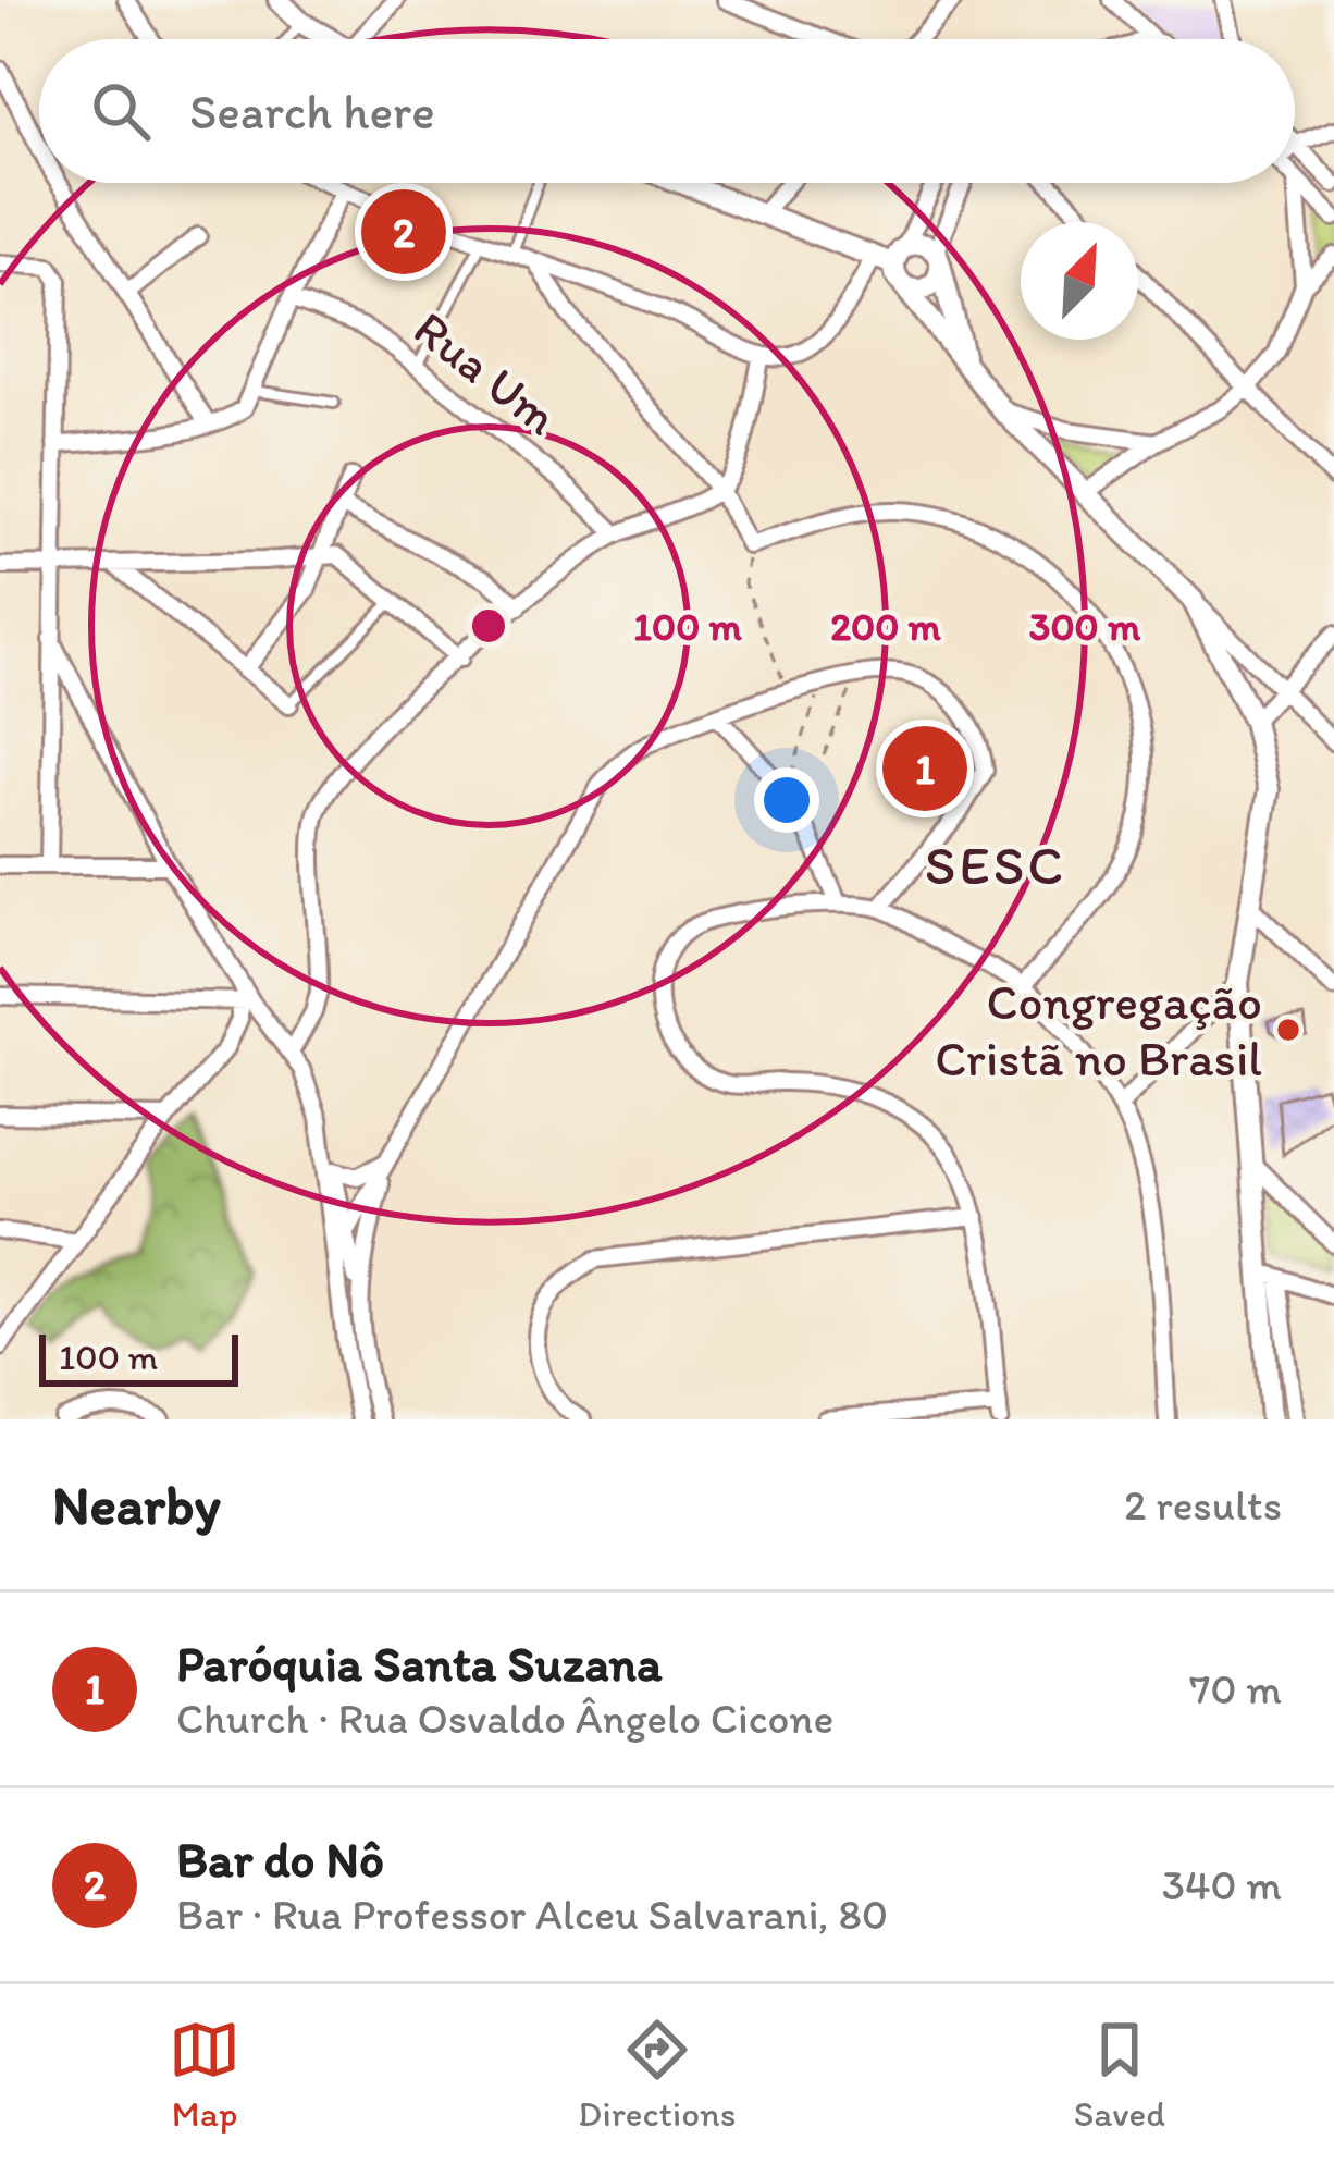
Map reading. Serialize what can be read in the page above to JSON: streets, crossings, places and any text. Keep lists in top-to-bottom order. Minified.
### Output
{"streets":{"street":["Rua Um"]},"districts":["SESC"],"places":["Congregação Cristã no Brasil"],"scale_bar":"100 m","north":"top right","page":{"search":"Search here","pins":["2","1"],"scale":"100 m","heading":["Nearby","2 results"],"list":[{"mark":"1","name":"Paróquia Santa Suzana","note":"Church · Rua Osvaldo Ângelo Cicone","value":"70 m"},{"mark":"2","name":"Bar do Nô","note":"Bar · Rua Professor Alceu Salvarani, 80","value":"340 m"}],"nav":["Map","Directions","Saved"]},"rings":["100 m","200 m","300 m"]}
